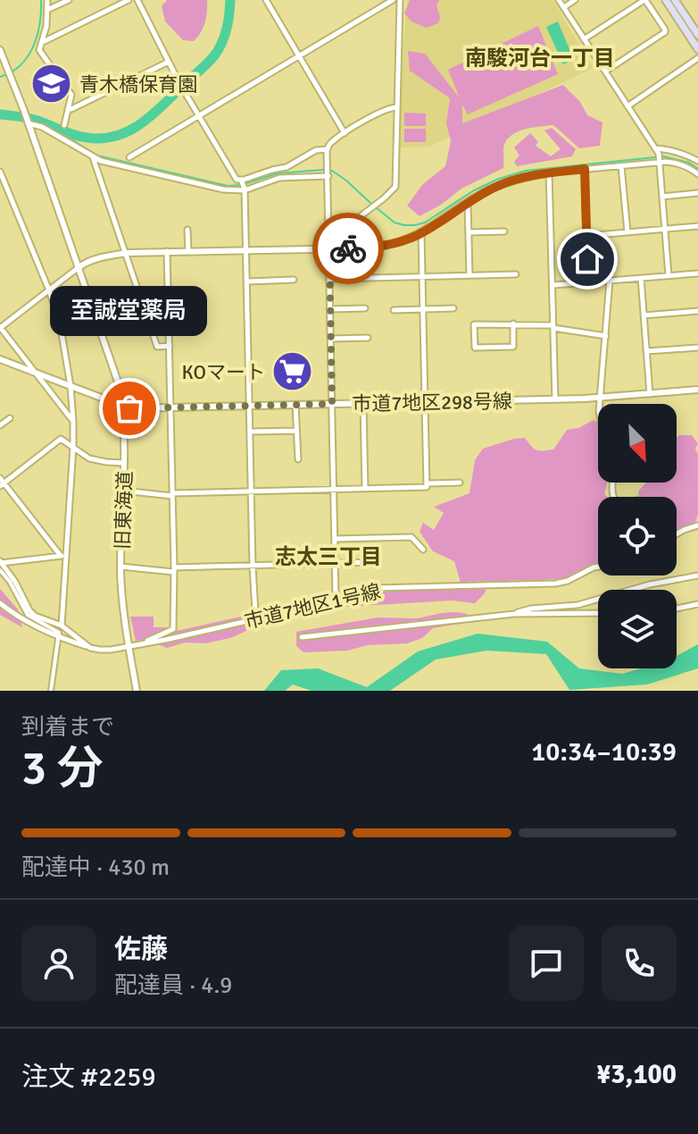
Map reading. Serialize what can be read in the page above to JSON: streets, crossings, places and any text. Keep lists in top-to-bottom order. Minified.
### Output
{"streets":{"street":["市道7地区298号線","旧東海道","市道7地区1号線"]},"crossings":[["市道7地区298号線","旧東海道"],["旧東海道","市道7地区1号線"]],"districts":["南駿河台一丁目","志太三丁目"],"places":{"school or university":["青木橋保育園"],"supermarket":["KOマート"],"other":["至誠堂薬局"]},"north":"bottom right","page":{"bubble":"至誠堂薬局","heading":["3 分","到着まで","10:34–10:39"],"panel":["佐藤","配達員 · 4.9","注文 #2259","¥3,100"],"bar":"配達中 · 430 m"}}
